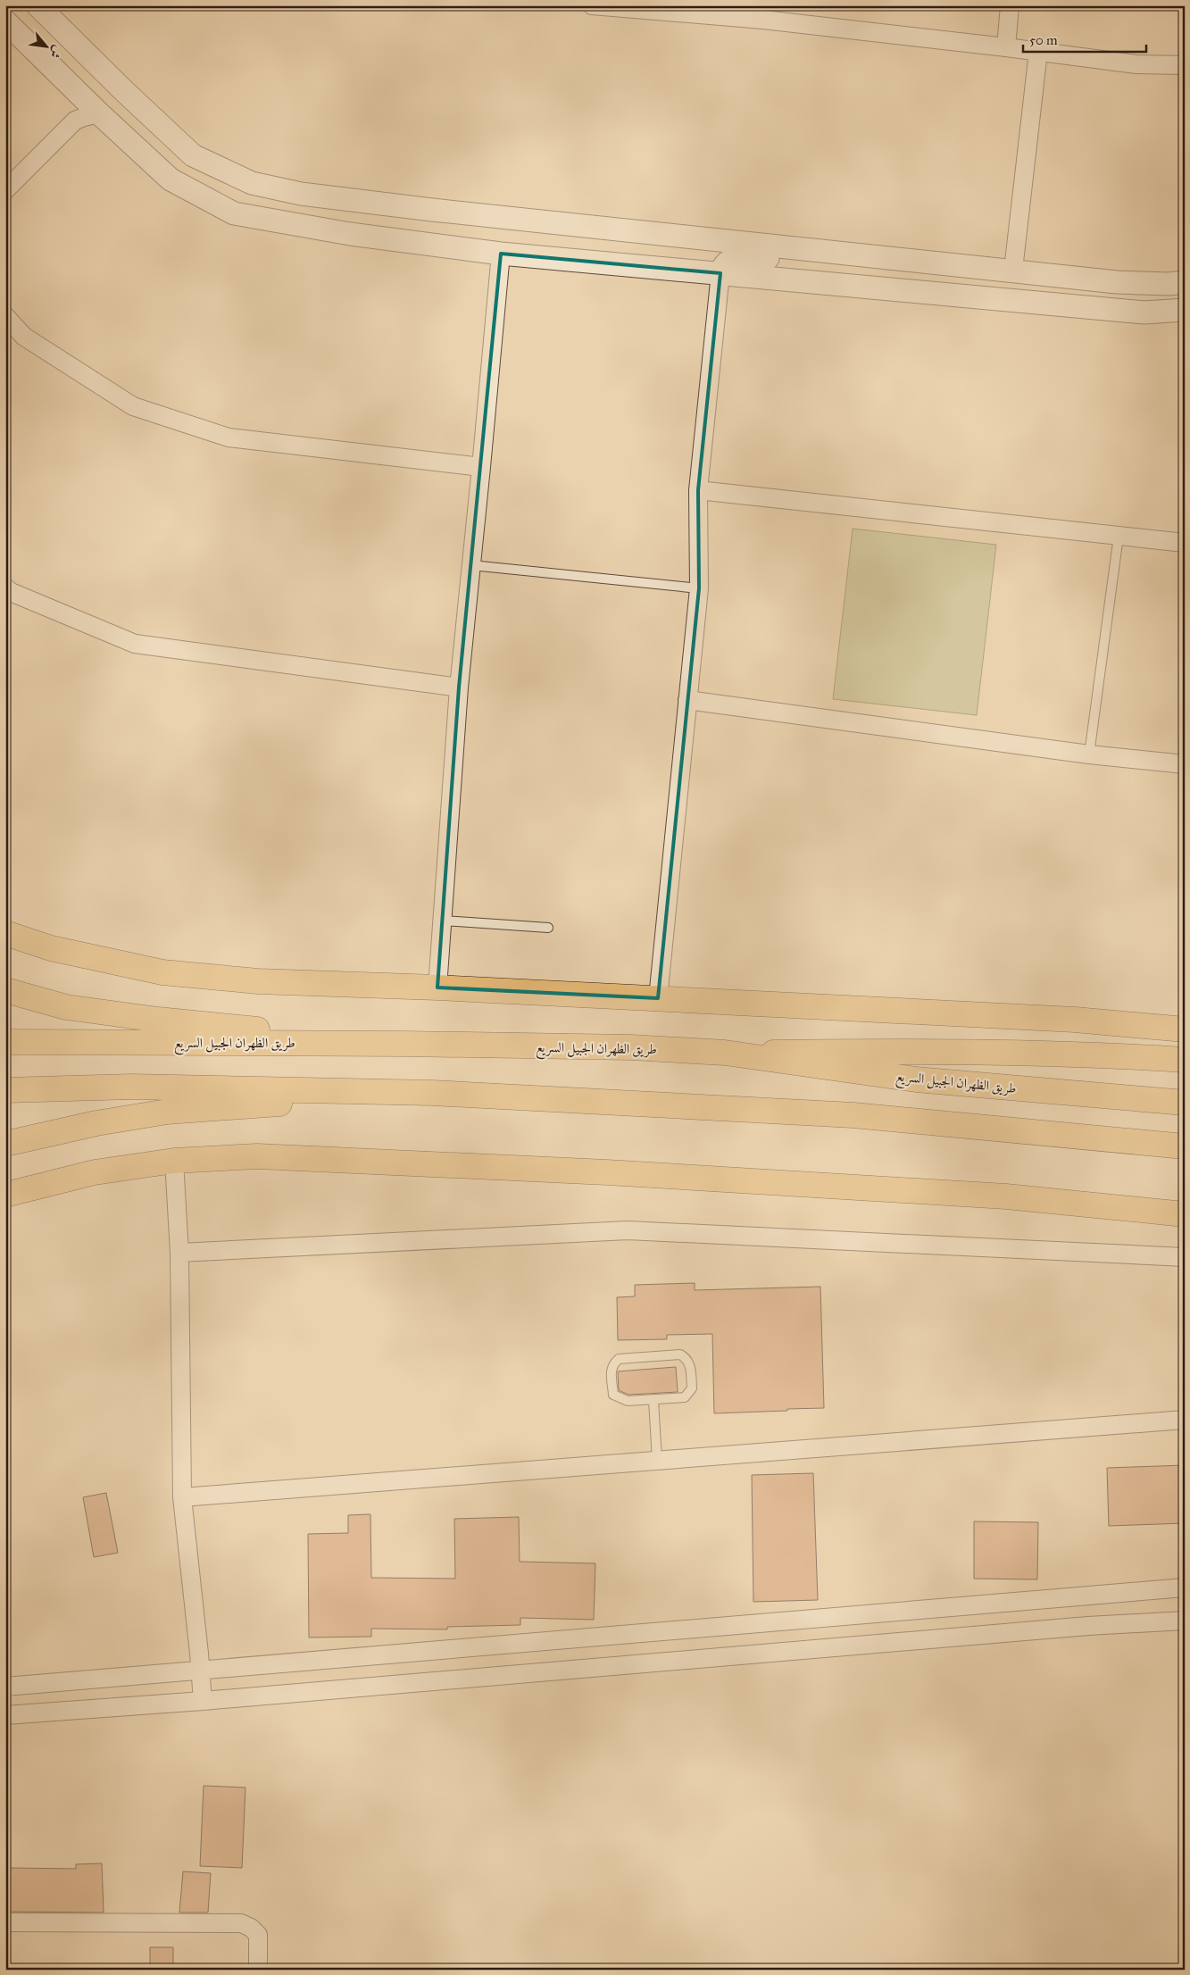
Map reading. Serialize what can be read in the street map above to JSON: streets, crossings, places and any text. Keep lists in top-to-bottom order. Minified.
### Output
{"streets":{"main road":["طريق الظهران الجبيل السريع"]},"scale_bar":"50 m","north":"bottom right"}
